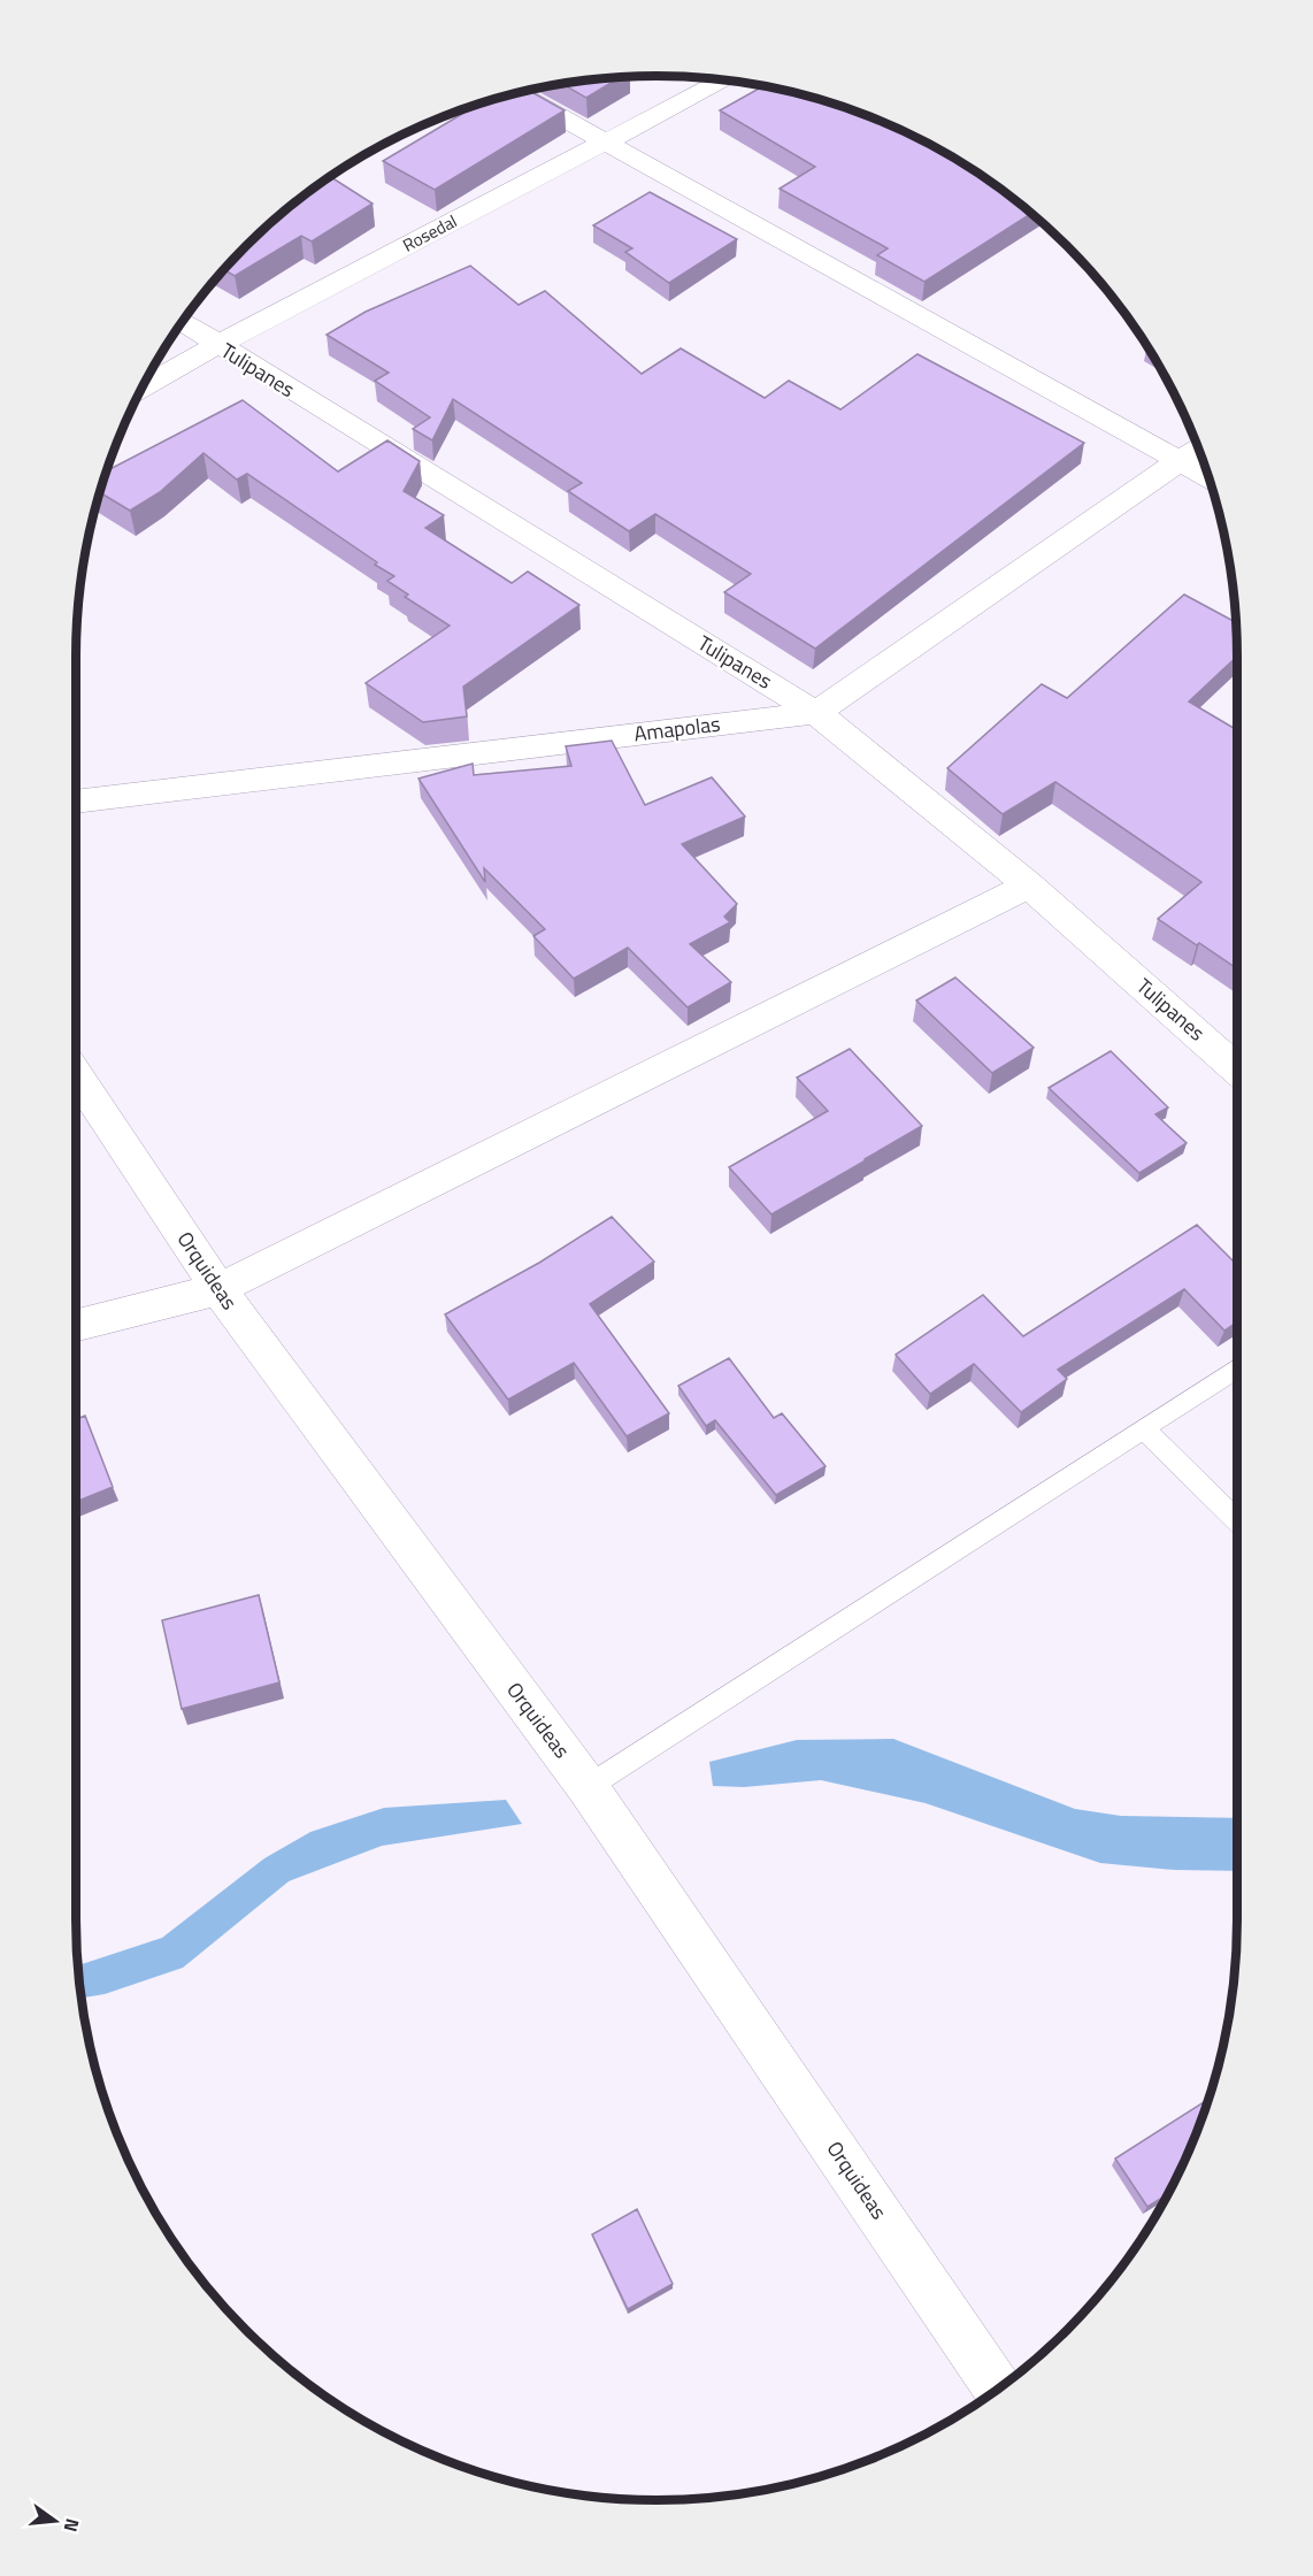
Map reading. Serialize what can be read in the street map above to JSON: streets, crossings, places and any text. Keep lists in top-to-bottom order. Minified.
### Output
{"streets":{"street":["Rosedal","Tulipanes","Amapolas","Orquideas"]},"crossings":[["Rosedal","Tulipanes"],["Tulipanes","Amapolas"]],"north":"right"}
